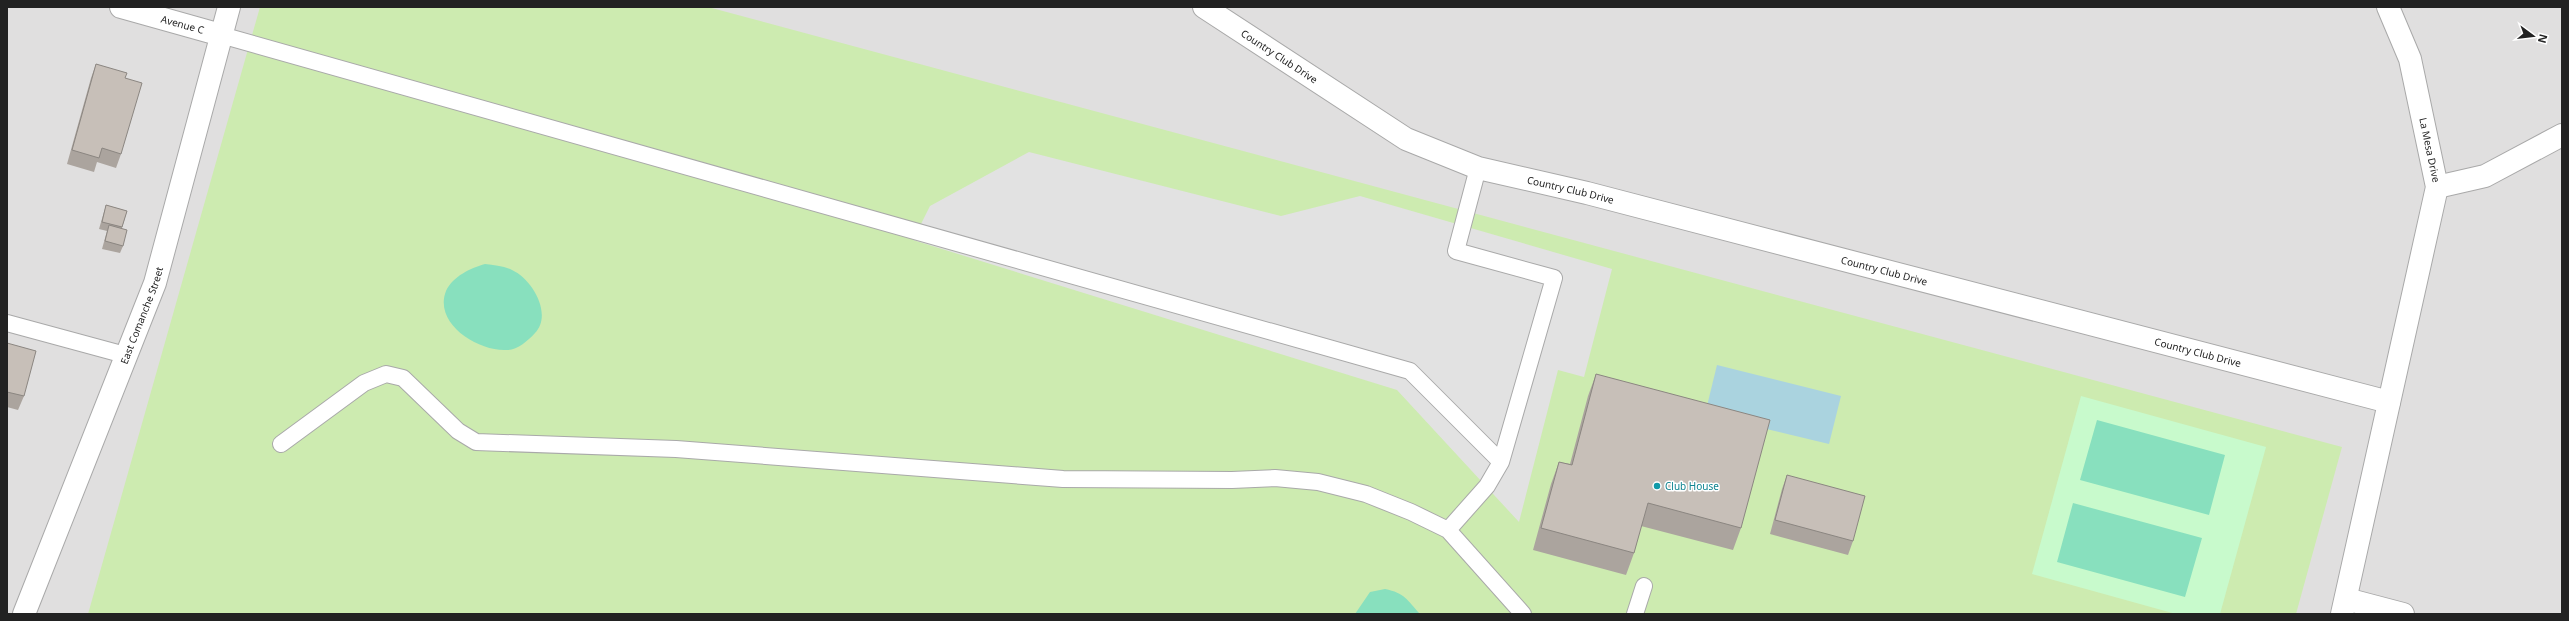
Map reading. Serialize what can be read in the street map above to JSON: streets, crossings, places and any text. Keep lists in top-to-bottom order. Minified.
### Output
{"streets":{"street":["Avenue C","Country Club Drive","La Mesa Drive","East Comanche Street"]},"crossings":[["Avenue C","East Comanche Street"]],"places":["Club House"],"north":"right"}
